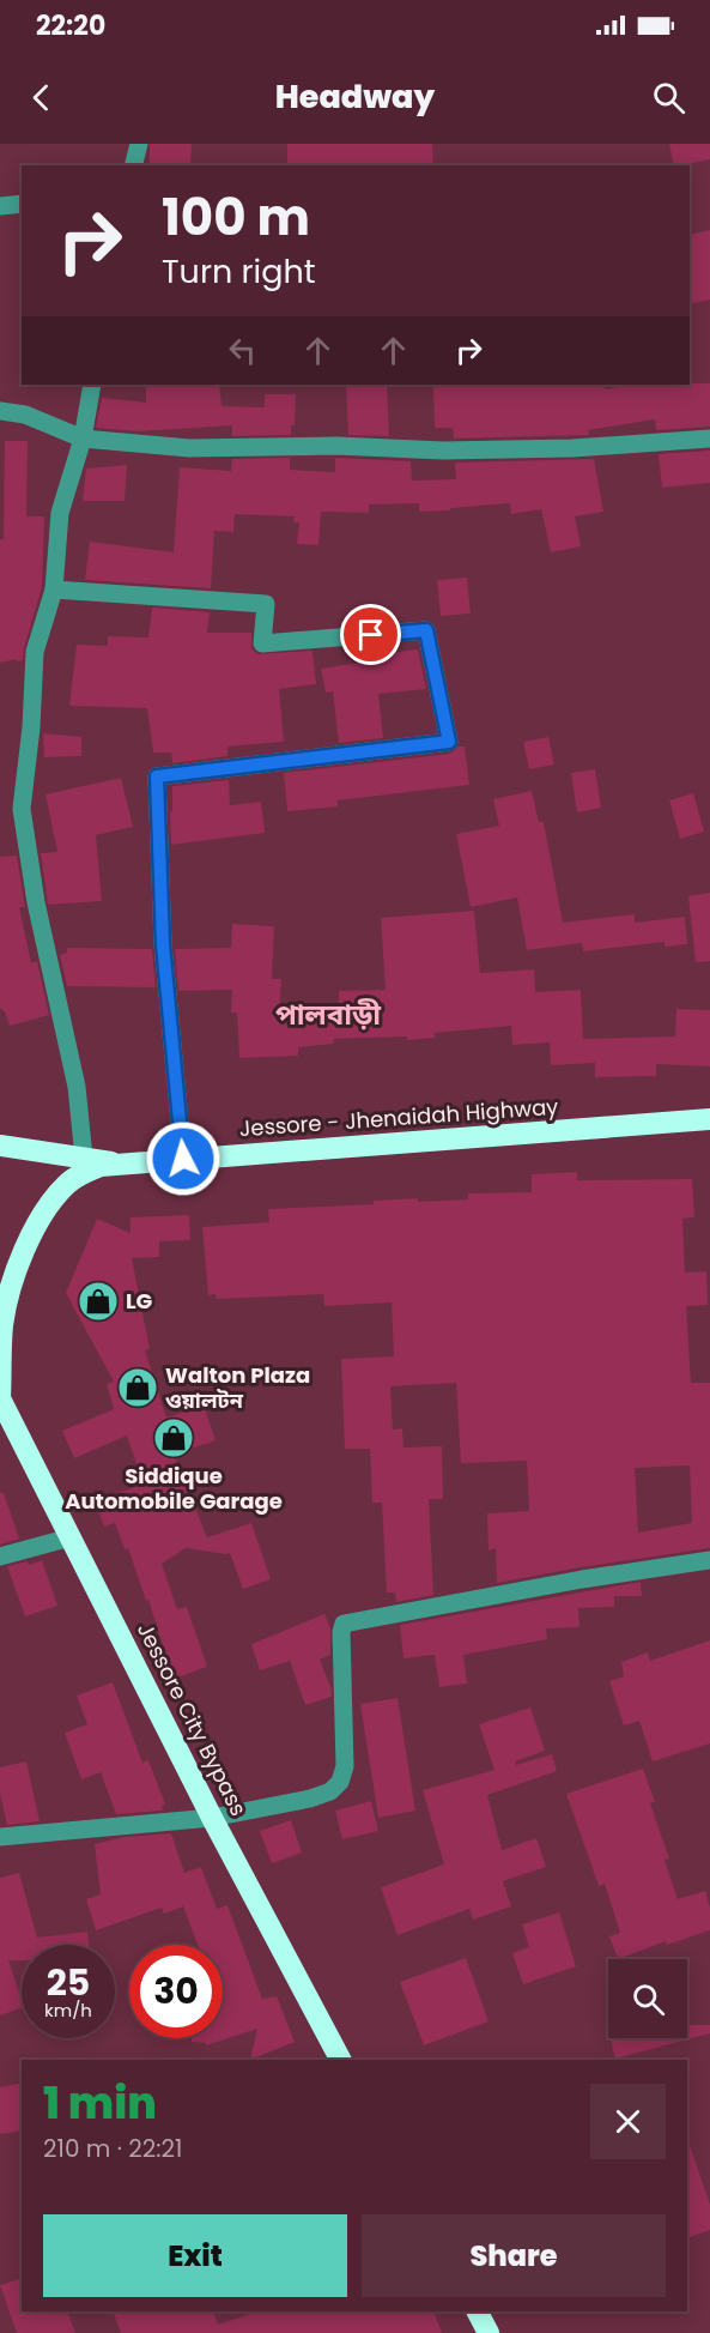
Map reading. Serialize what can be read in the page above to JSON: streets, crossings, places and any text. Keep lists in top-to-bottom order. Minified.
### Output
{"streets":{"highway":["Jessore - Jhenaidah Highway","Jessore City Bypass"]},"crossings":[["Jessore - Jhenaidah Highway","Jessore City Bypass"]],"districts":["পালবাড়ী"],"places":{"shop":["LG","Walton Plaza ওয়ালটন","Siddique Automobile Garage"]},"page":{"status":"22:20","header":"Headway","turn":["100 m","Turn right"],"speed":"25 km/h","limit":"30","heading":["1 min","210 m · 22:21"],"buttons":["Exit","Share"]}}
